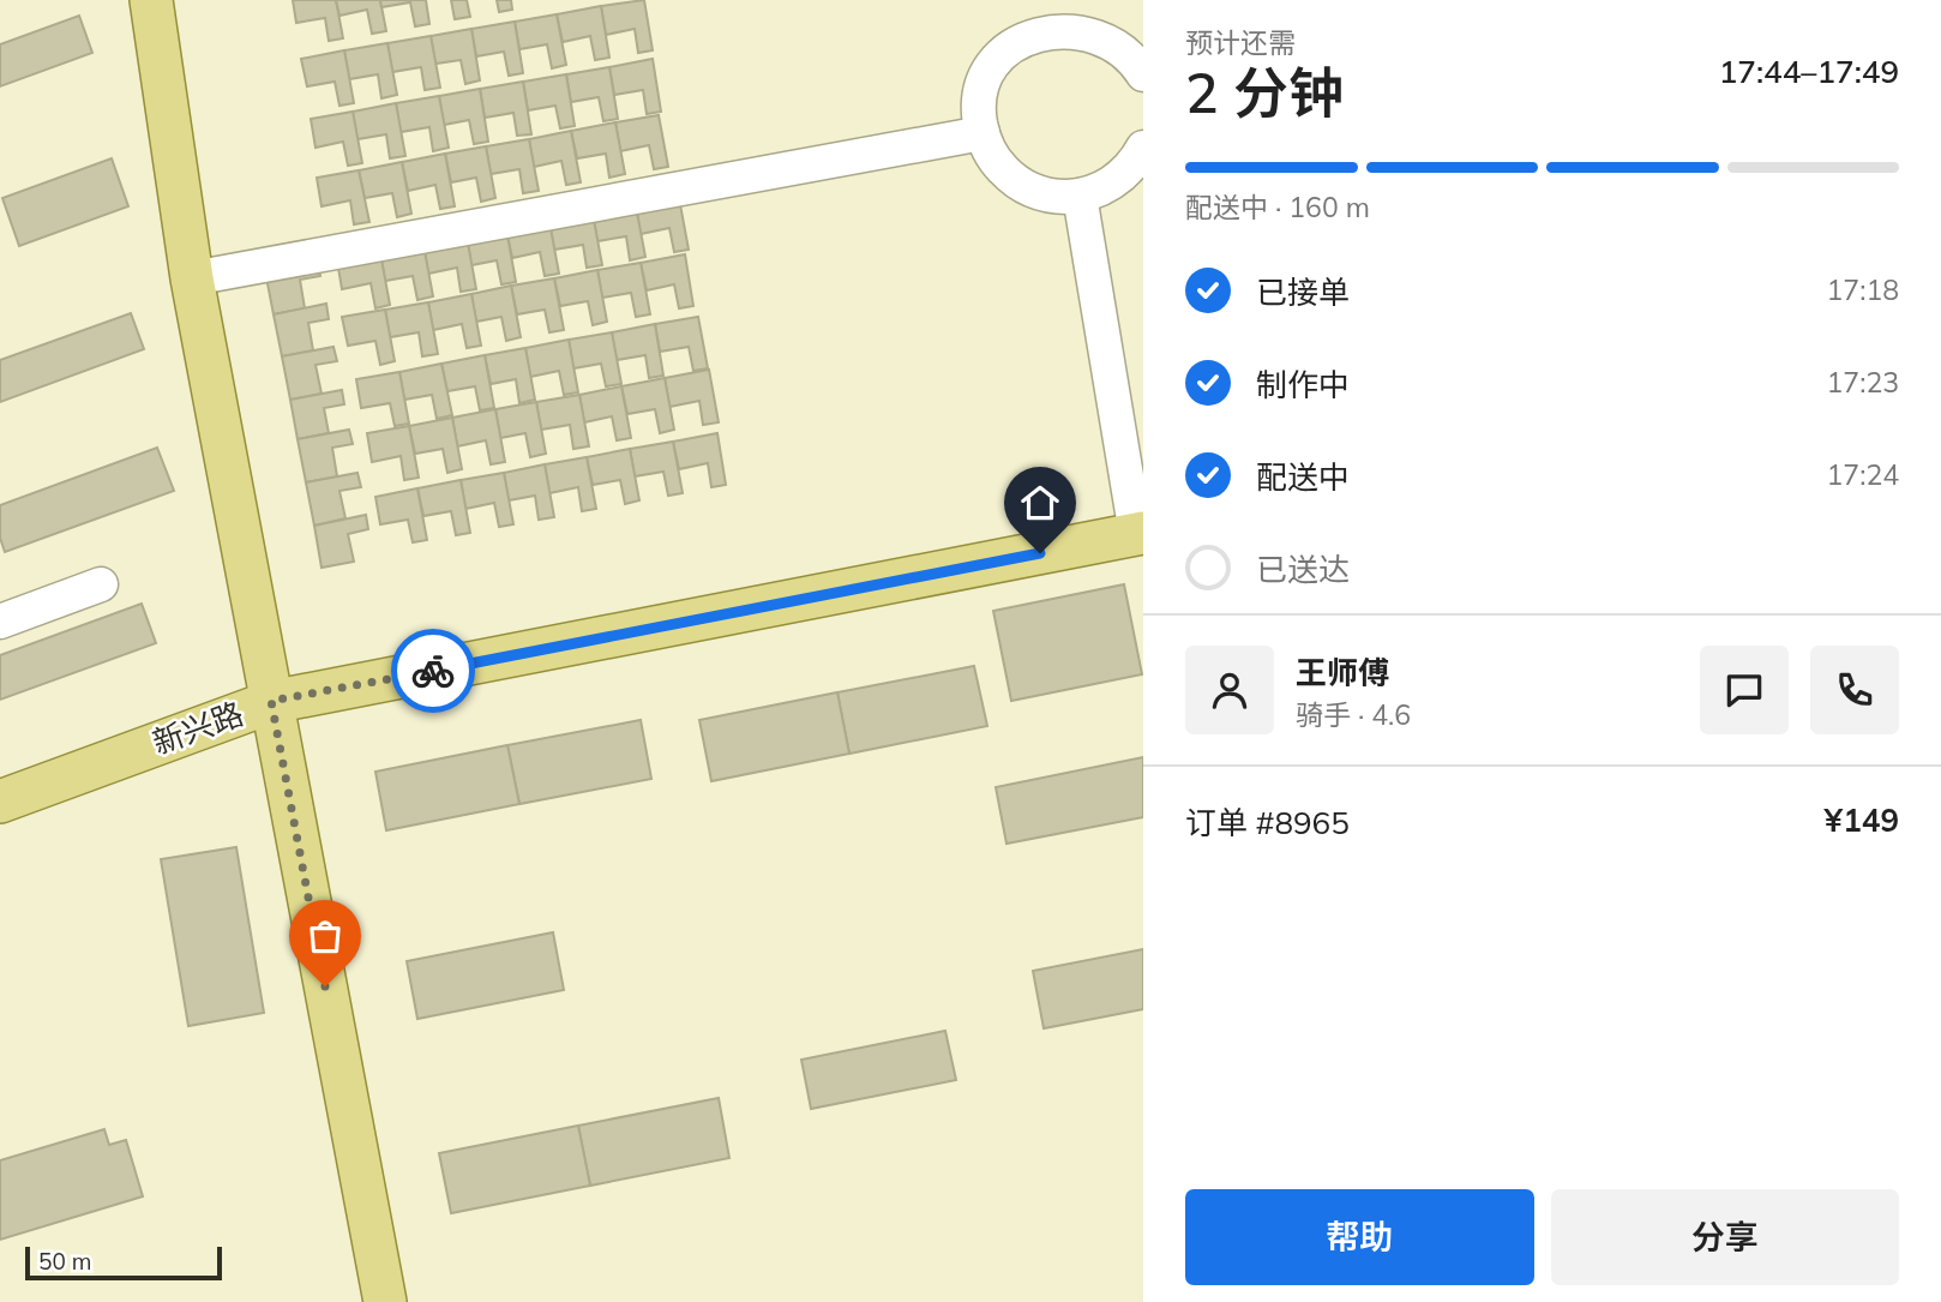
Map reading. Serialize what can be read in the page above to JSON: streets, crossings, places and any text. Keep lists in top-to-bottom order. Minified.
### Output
{"streets":{"main road":["新兴路"]},"scale_bar":"50 m","page":{"heading":["2 分钟","预计还需","17:44–17:49"],"panel":["王师傅","骑手 · 4.6","订单 #8965","¥149"],"bar":"配送中 · 160 m","list":[["已接单","17:18"],["制作中","17:23"],["配送中","17:24"],"已送达"],"buttons":["帮助","分享"],"scale":"50 m"}}
